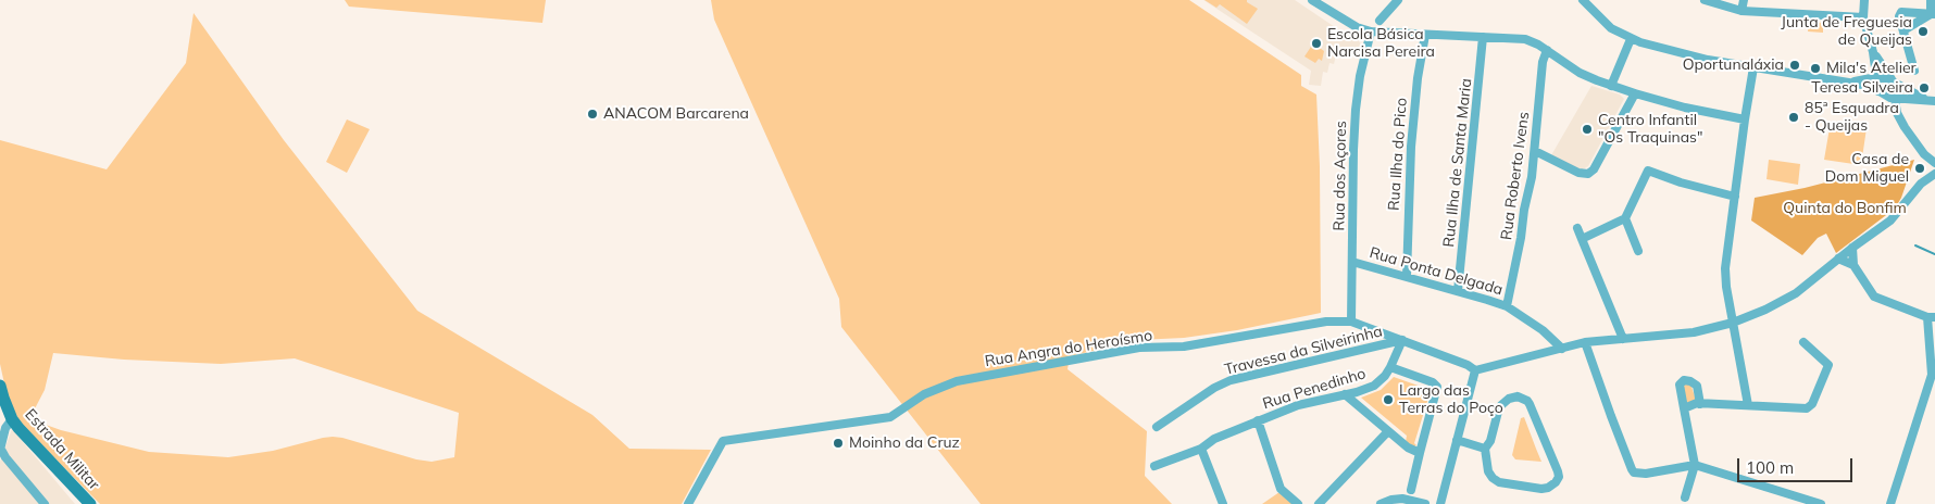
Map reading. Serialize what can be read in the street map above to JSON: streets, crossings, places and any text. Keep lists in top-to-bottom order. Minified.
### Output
{"streets":{"street":["Rua Ilha do Pico","Rua Ilha de Santa Maria","Rua dos Açores","Rua Roberto Ivens","Rua Ponta Delgada","Rua Angra do Heroísmo","Travessa da Silveirinha","Rua Penedinho","Estrada Militar"]},"crossings":[["Rua Ilha do Pico","Rua Ponta Delgada"],["Rua Ilha de Santa Maria","Rua Ponta Delgada"],["Rua dos Açores","Rua Ponta Delgada"],["Rua dos Açores","Rua Angra do Heroísmo"],["Rua Roberto Ivens","Rua Ponta Delgada"],["Rua Angra do Heroísmo","Travessa da Silveirinha"],["Rua Angra do Heroísmo","Rua Penedinho"],["Travessa da Silveirinha","Rua Penedinho"]],"parks":["Quinta do Bonfim"],"places":["Junta de Freguesia de Queijas","Escola Básica Narcisa Pereira","Oportunaláxia","Mila's Atelier","Teresa Silveira","ANACOM Barcarena","85ª Esquadra - Queijas","Centro Infantil \"Os Traquinas\"","Casa de Dom Miguel","Largo das Terras do Poço","Moinho da Cruz"],"scale_bar":"100 m"}
